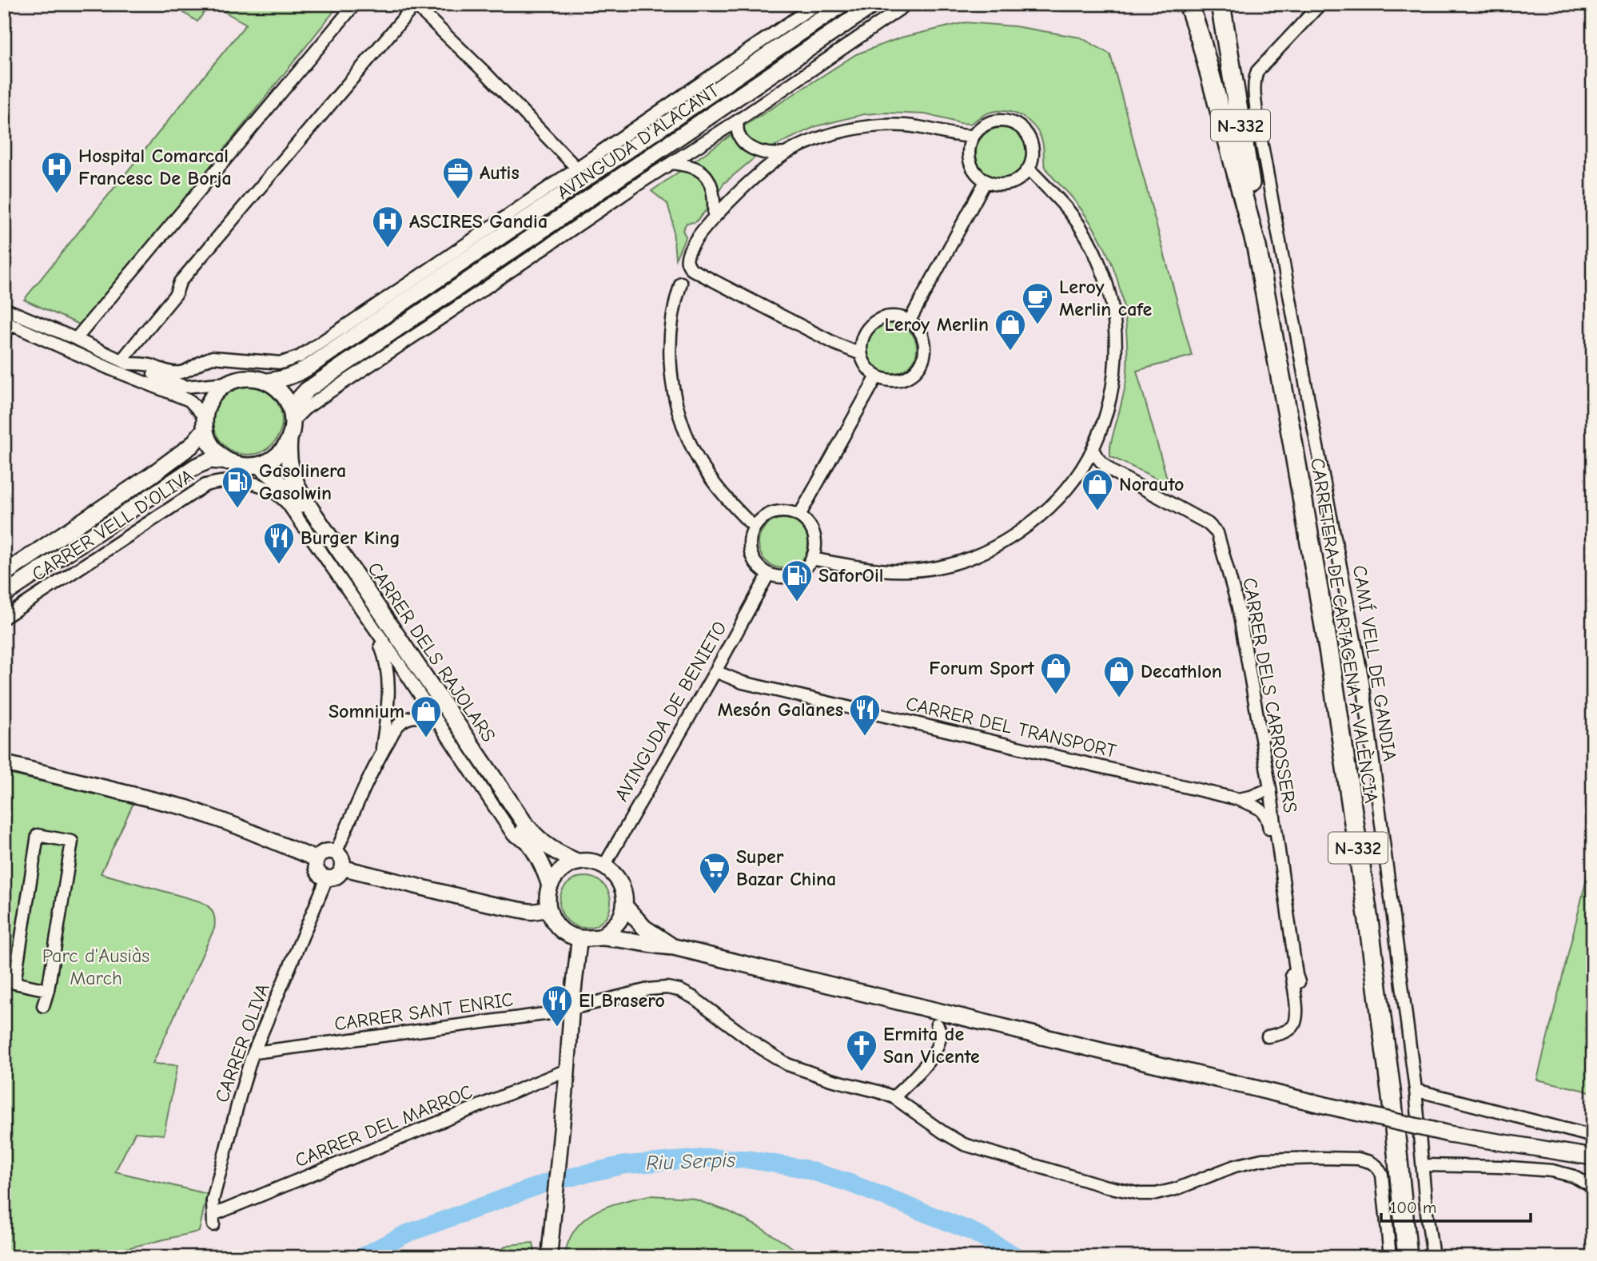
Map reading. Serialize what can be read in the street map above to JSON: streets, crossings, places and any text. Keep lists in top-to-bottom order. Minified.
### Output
{"streets":{"highway":["N-332","CARRETERA DE CARTAGENA A VALÈNCIA"],"main road":["AVINGUDA D'ALACANT","CARRER DELS RAJOLARS"],"street":["CARRER VELL D'OLIVA","CAMÍ VELL DE GANDIA","CARRER DELS CARROSSERS","AVINGUDA DE BENIETO","CARRER DEL TRANSPORT","CARRER SANT ENRIC","CARRER OLIVA","CARRER DEL MARROC"]},"crossings":[["N-332","CARRETERA DE CARTAGENA A VALÈNCIA"],["AVINGUDA D'ALACANT","CARRER DELS RAJOLARS"],["CARRER VELL D'OLIVA","CARRER DELS RAJOLARS"],["CARRER DELS RAJOLARS","AVINGUDA DE BENIETO"],["CARRER DELS CARROSSERS","CARRER DEL TRANSPORT"],["AVINGUDA DE BENIETO","CARRER DEL TRANSPORT"],["CARRER SANT ENRIC","CARRER OLIVA"],["CARRER OLIVA","CARRER DEL MARROC"]],"water":["Riu Serpis"],"parks":["Parc d'Ausiàs March"],"places":{"hospital":["Hospital Comarcal Francesc De Borja","ASCIRES Gandia"],"office":["Autis"],"cafe":["Leroy Merlin cafe"],"shop":["Leroy Merlin","Norauto","Forum Sport","Decathlon","Somnium"],"fuel station":["Gasolinera Gasolwin","SaforOil"],"restaurant":["Burger King","Mesón Galanes","El Brasero"],"supermarket":["Super Bazar China"],"church":["Ermita de San Vicente"]},"scale_bar":"100 m"}
